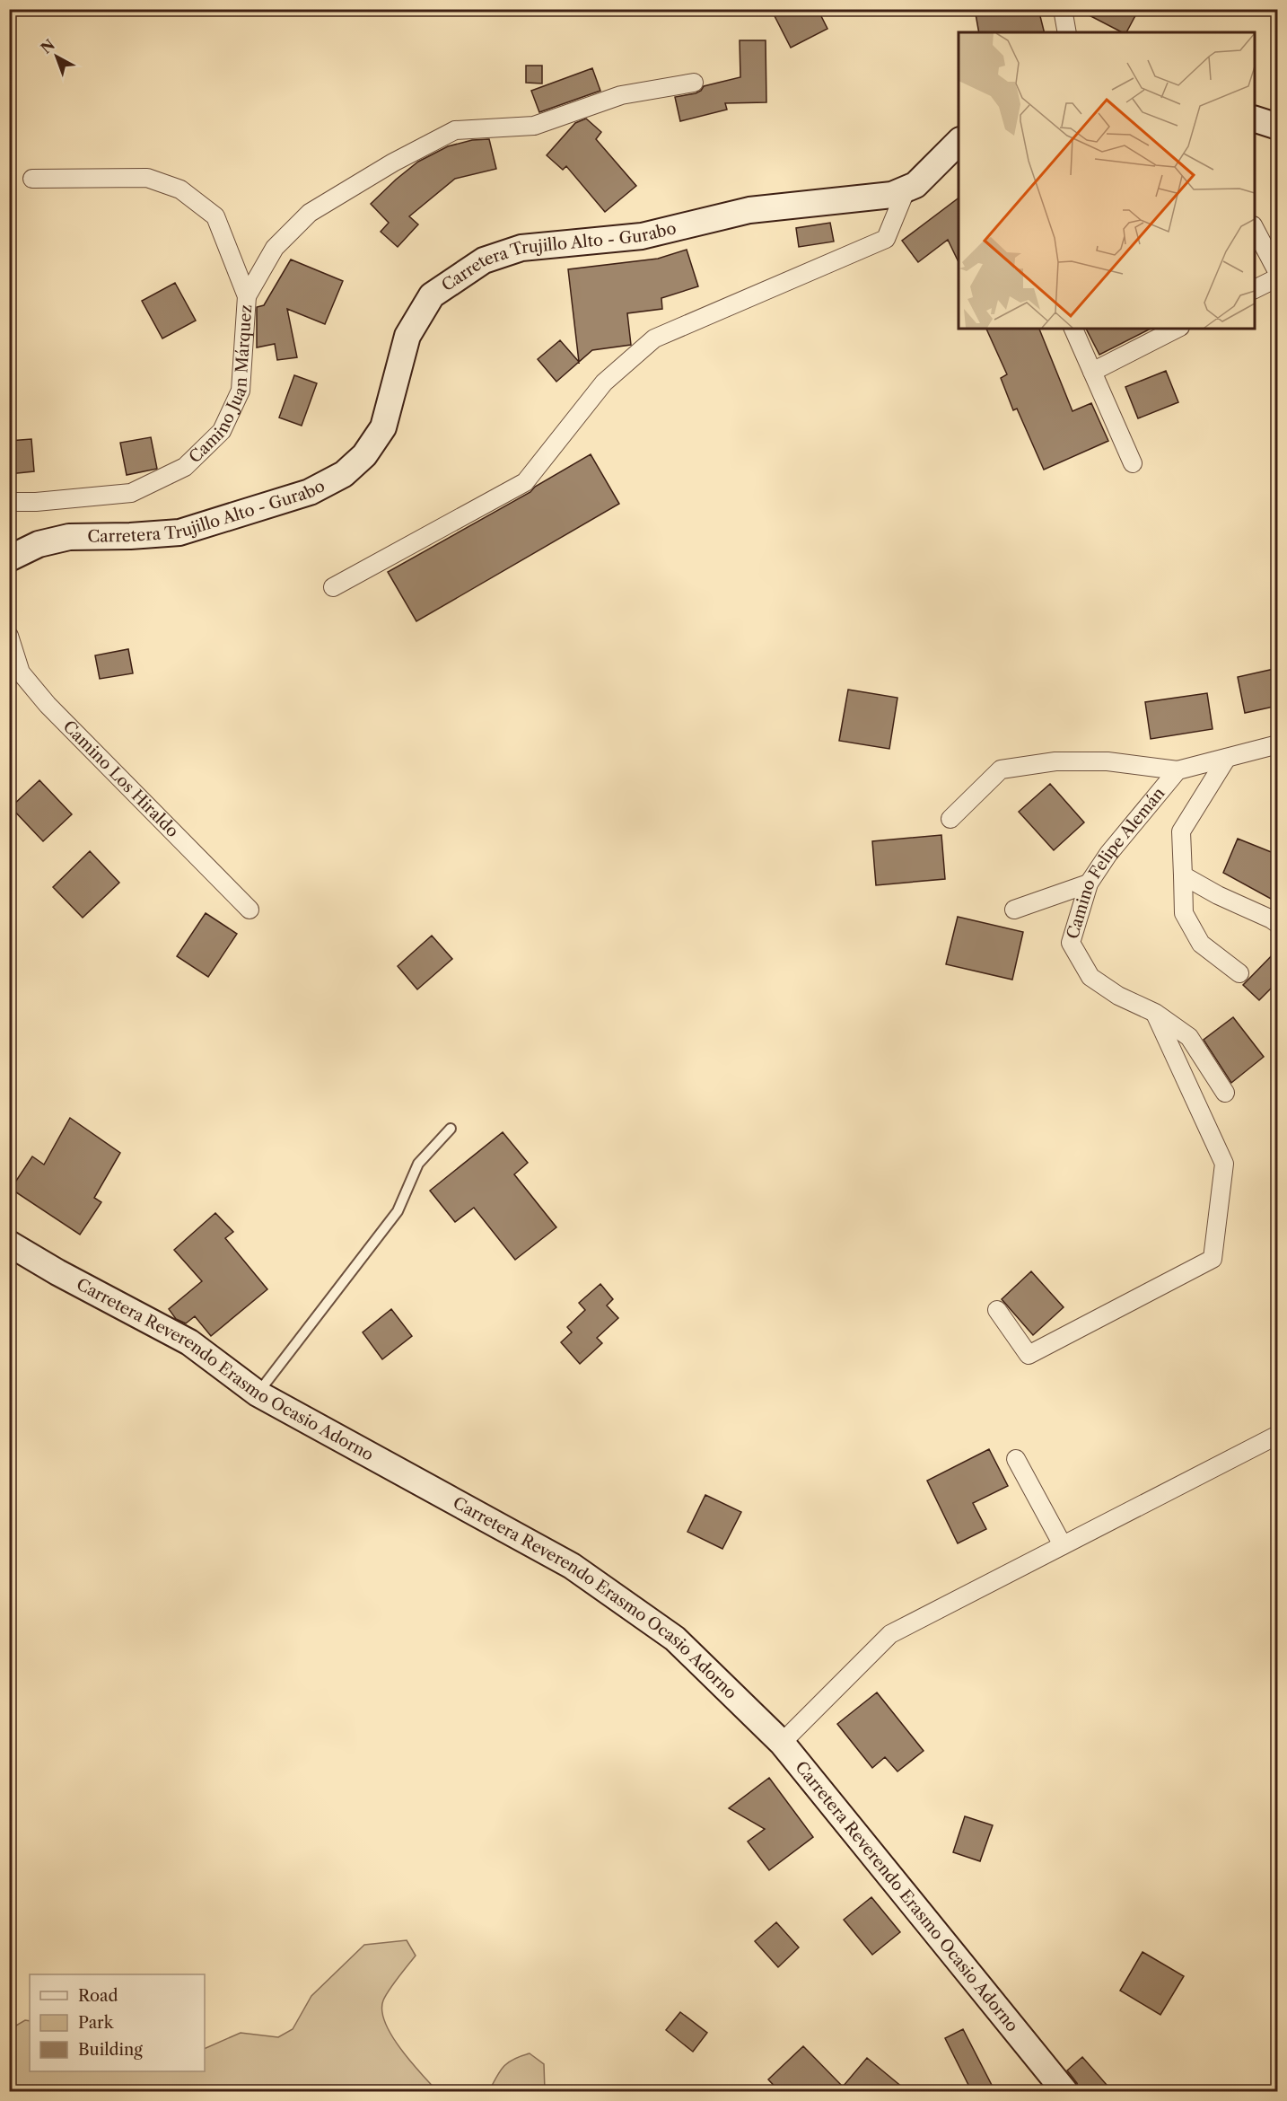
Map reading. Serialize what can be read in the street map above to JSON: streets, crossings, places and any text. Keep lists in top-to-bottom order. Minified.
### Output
{"streets":{"street":["Carretera Trujillo Alto - Gurabo","Camino Juan Márquez","Camino Los Hiraldo","Camino Felipe Alemán","Carretera Reverendo Erasmo Ocasio Adorno"]},"legend":["Road","Park","Building"],"north":"top left"}
